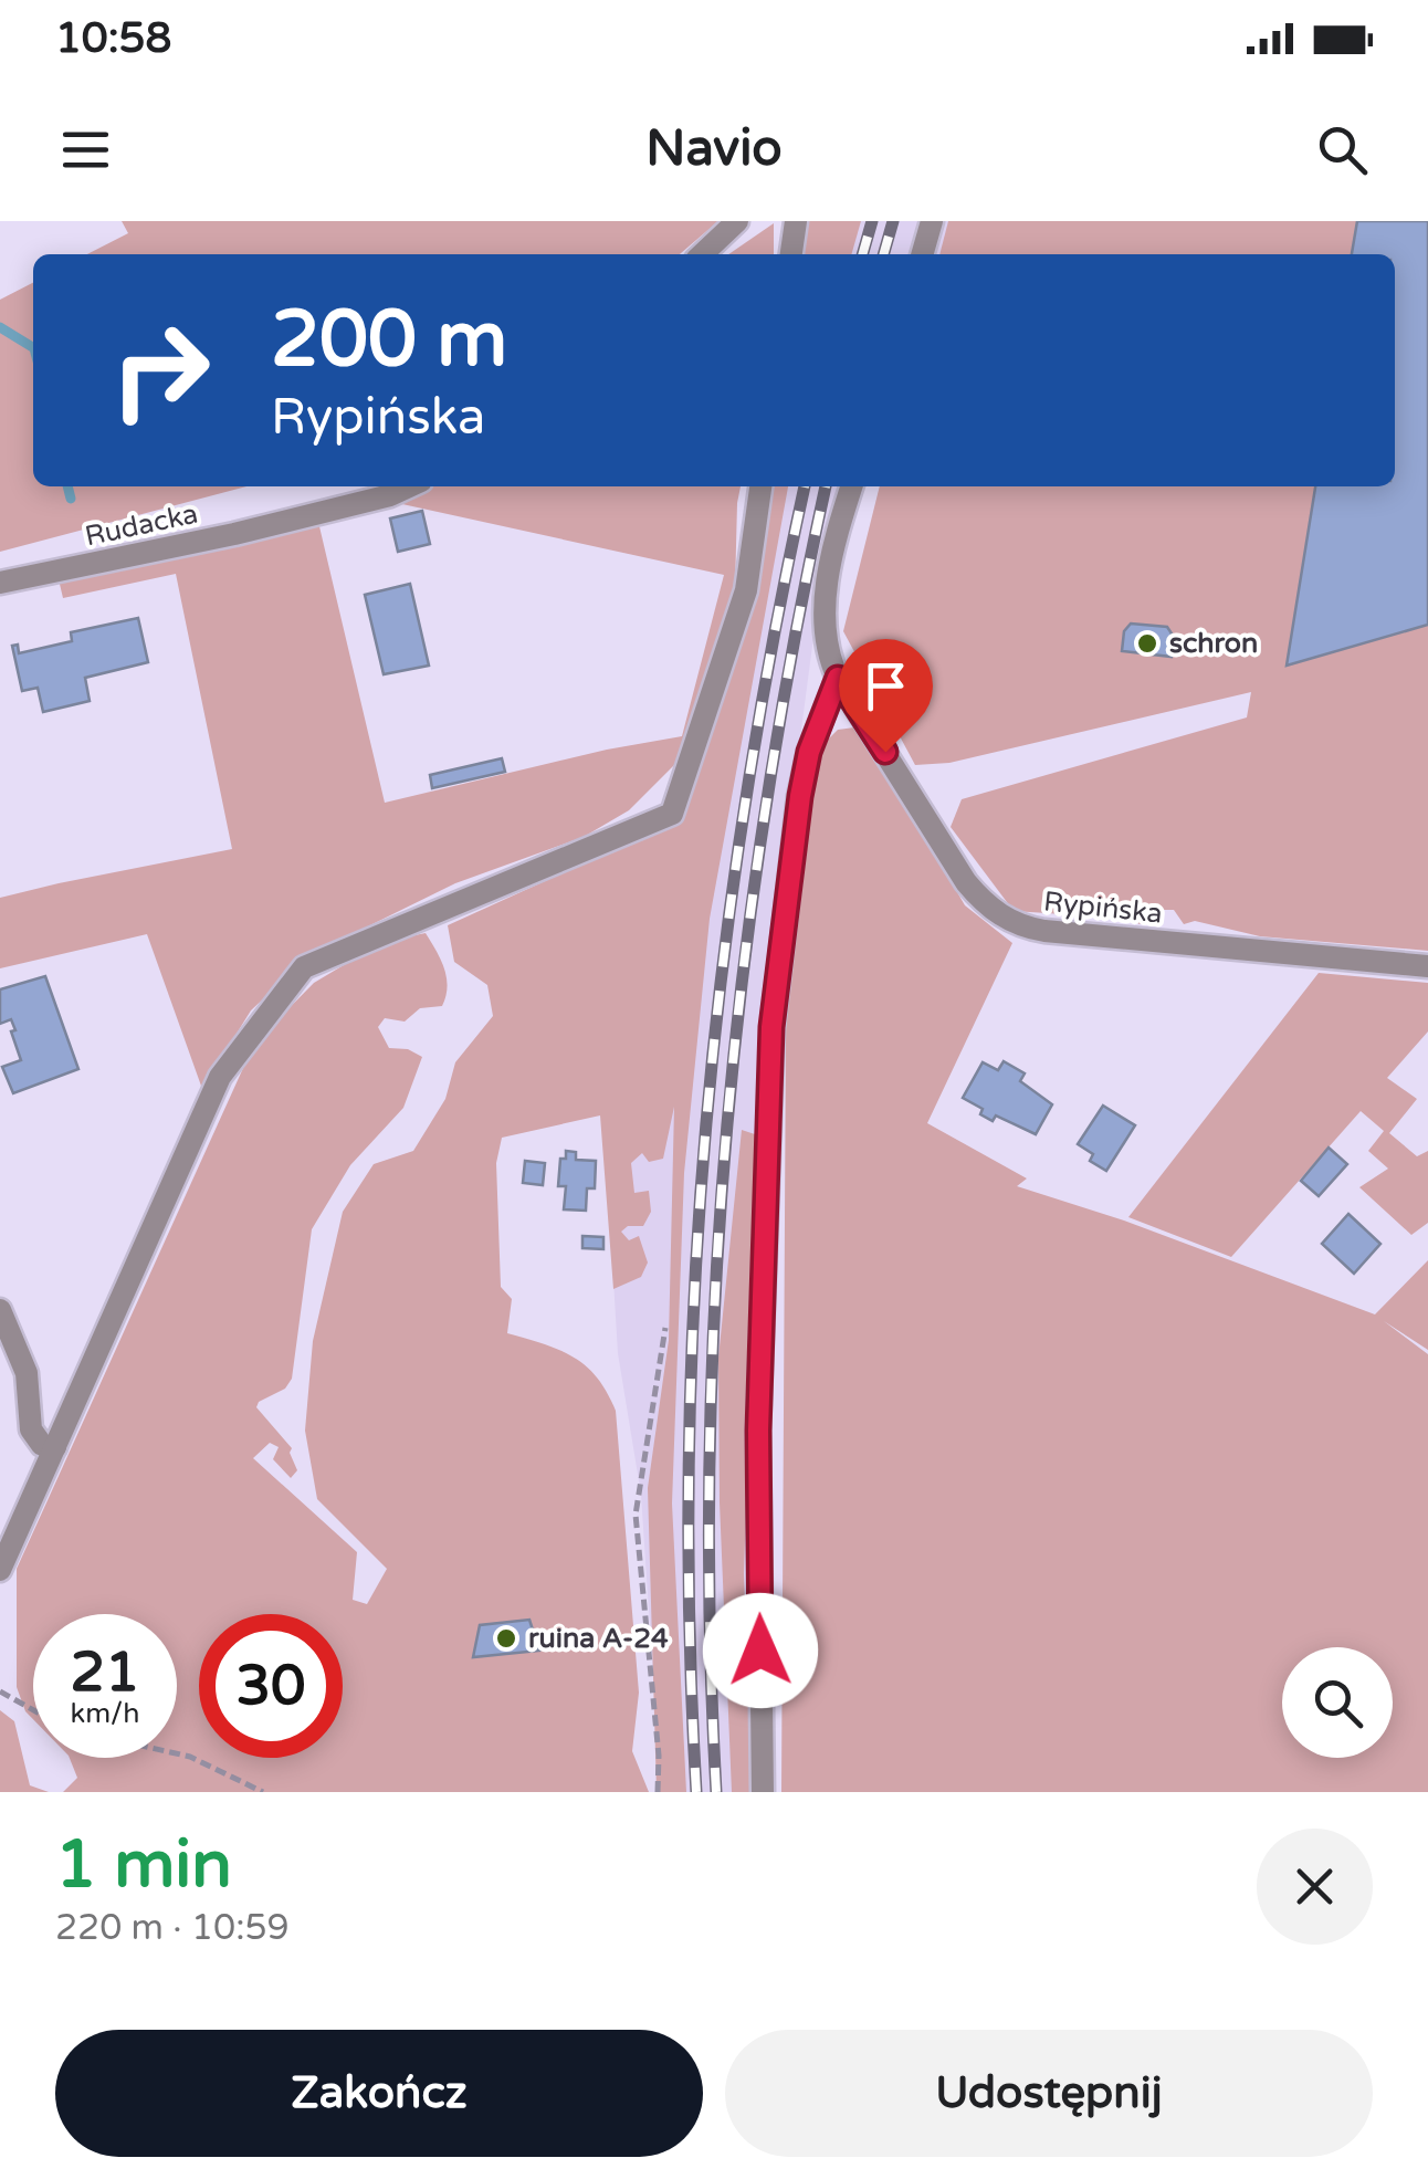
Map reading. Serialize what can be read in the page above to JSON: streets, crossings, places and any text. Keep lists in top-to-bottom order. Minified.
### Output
{"streets":{"street":["Rudacka","Rypińska"]},"places":["schron","ruina A-24"],"page":{"status":"10:58","header":"Navio","turn":["200 m","Rypińska"],"speed":"21 km/h","limit":"30","heading":["1 min","220 m · 10:59"],"buttons":["Zakończ","Udostępnij"]}}
